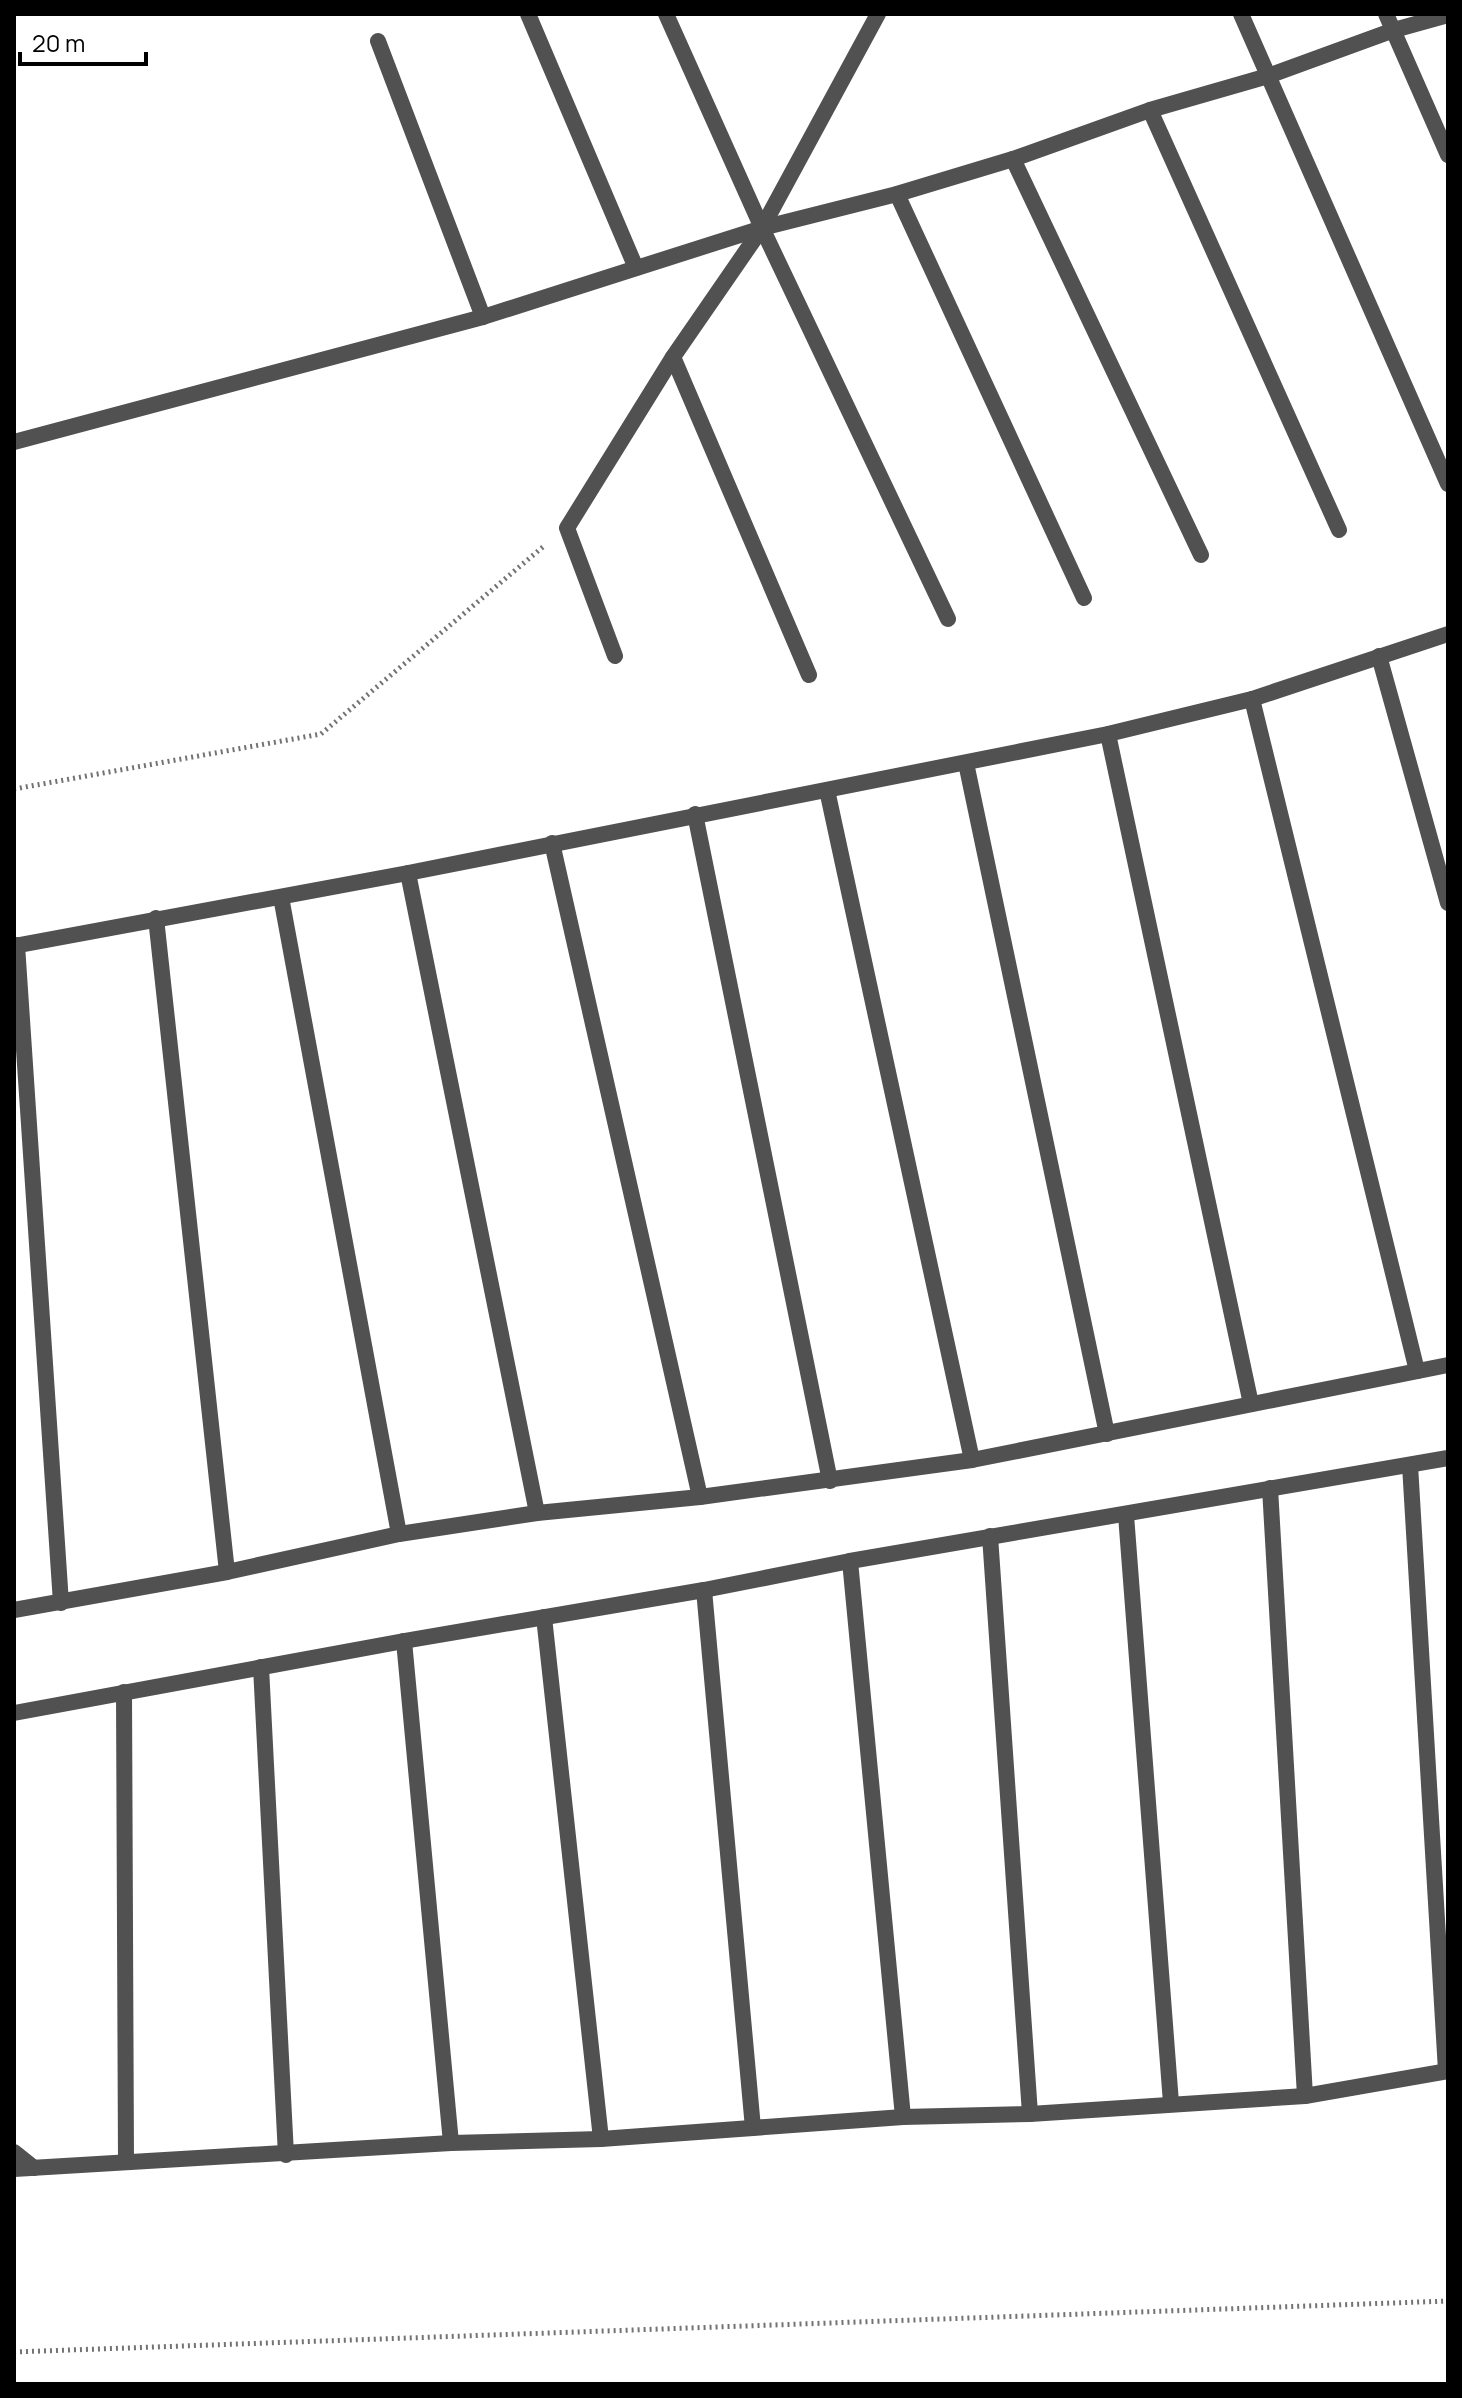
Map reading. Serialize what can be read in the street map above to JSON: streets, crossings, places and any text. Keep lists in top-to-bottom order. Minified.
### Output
{"scale_bar":"20 m"}
